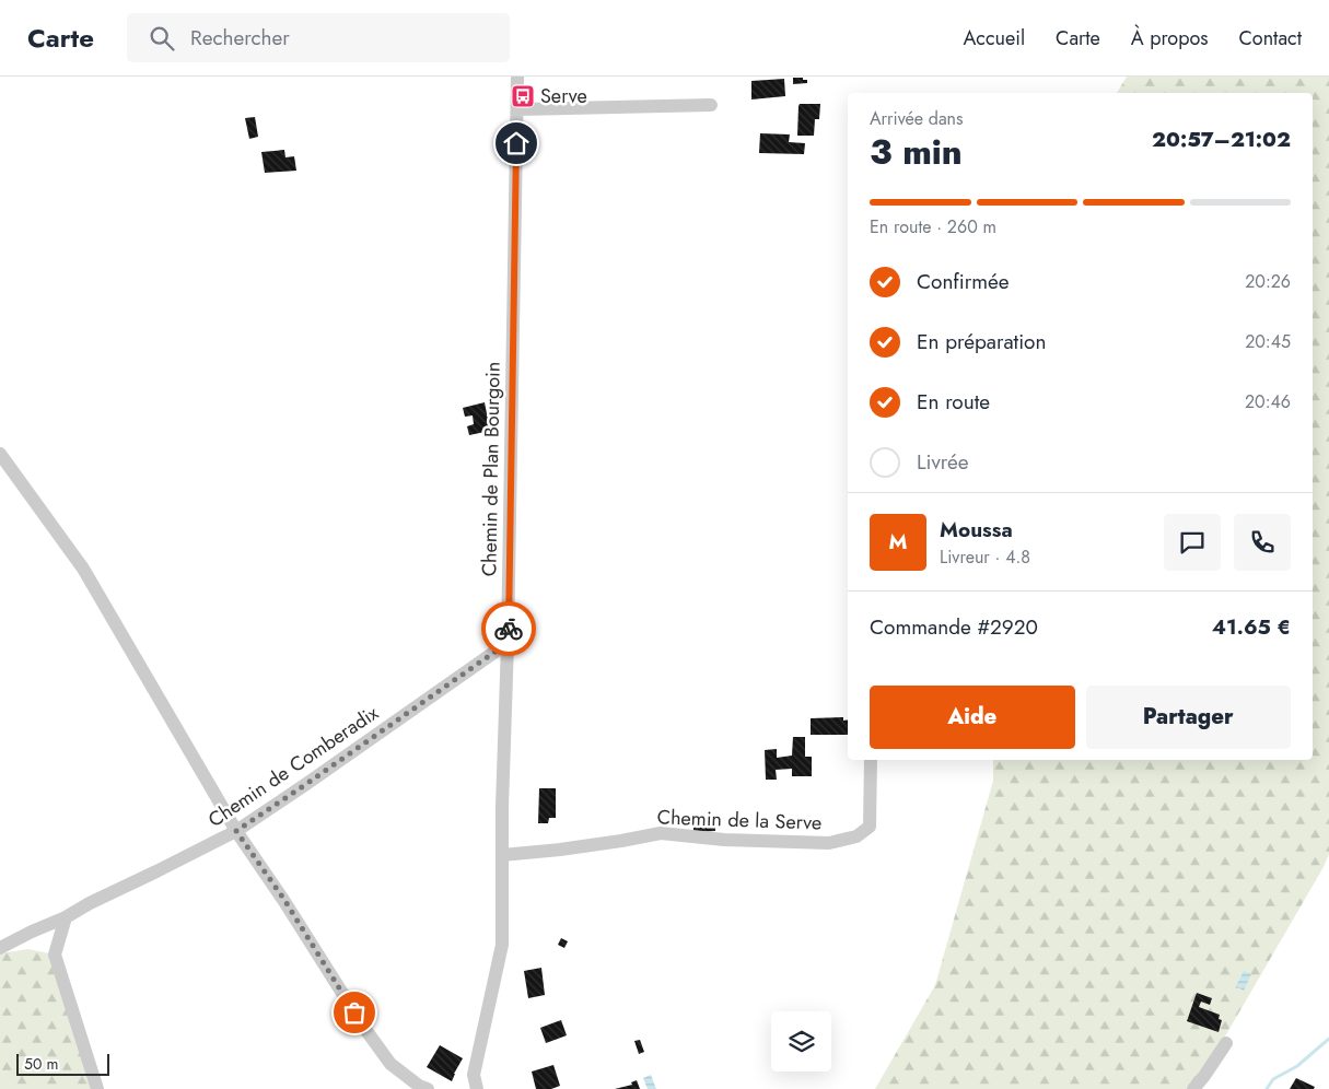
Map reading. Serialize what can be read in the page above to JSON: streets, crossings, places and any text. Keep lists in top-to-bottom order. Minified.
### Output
{"streets":{"street":["Chemin de Plan Bourgoin","Chemin de Comberadix","Chemin de la Serve"]},"crossings":[["Chemin de Plan Bourgoin","Chemin de Comberadix"],["Chemin de Plan Bourgoin","Chemin de la Serve"]],"places":{"bus stop":["Serve"]},"scale_bar":"50 m","page":{"header":"Carte","search":"Rechercher","nav":["Accueil","Carte","À propos","Contact"],"heading":["3 min","Arrivée dans","20:57–21:02"],"panel":["Moussa","Livreur · 4.8","Commande #2920","41.65 €"],"bar":"En route · 260 m","list":[["Confirmée","20:26"],["En préparation","20:45"],["En route","20:46"],"Livrée"],"round":"M","buttons":["Aide","Partager"],"scale":"50 m"}}
